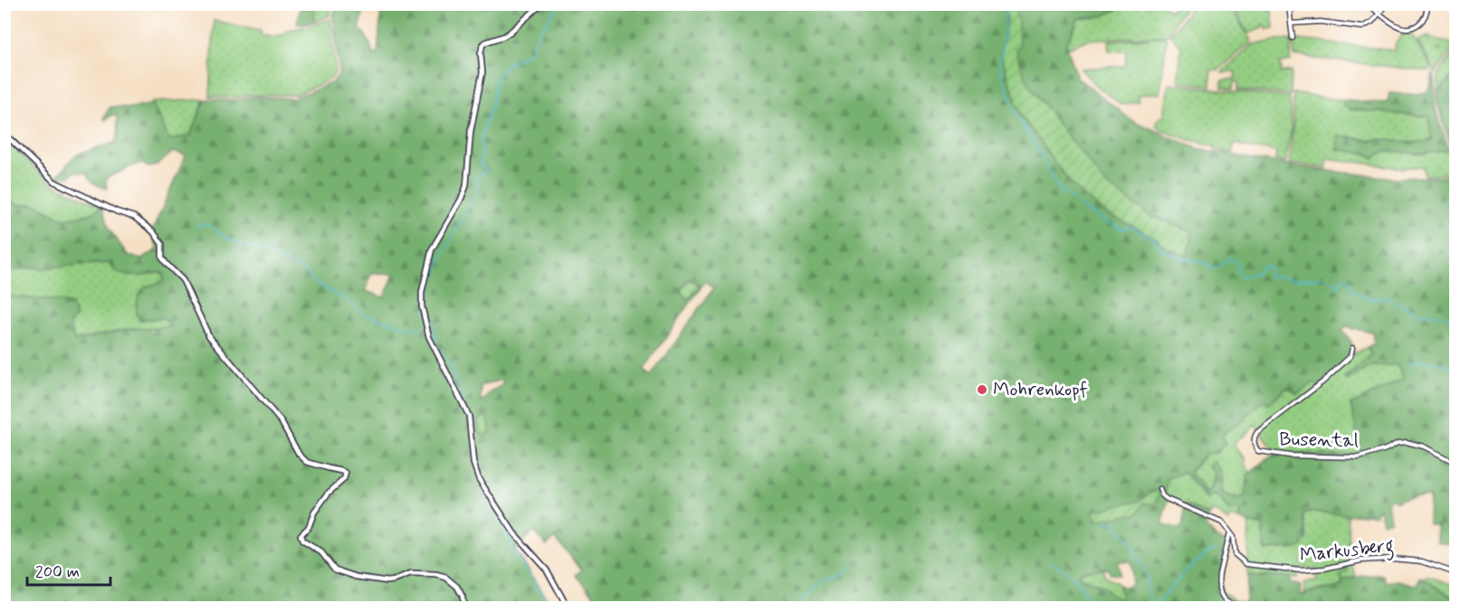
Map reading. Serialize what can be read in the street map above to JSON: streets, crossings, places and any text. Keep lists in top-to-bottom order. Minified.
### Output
{"streets":{"street":["Busental","Markusberg"]},"places":["Mohrenkopf"],"scale_bar":"200 m"}
